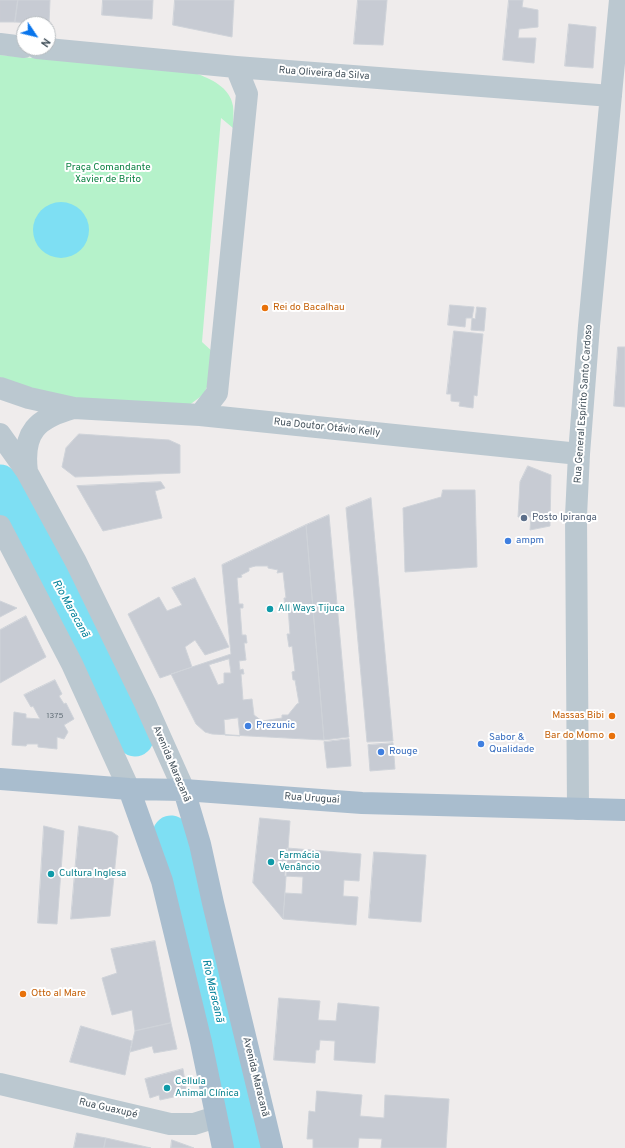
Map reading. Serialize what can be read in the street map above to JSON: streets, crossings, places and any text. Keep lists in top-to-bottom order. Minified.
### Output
{"streets":{"main road":["Avenida Maracanã","Rua Uruguai"],"street":["Rua Oliveira da Silva","Rua General Espírito Santo Cardoso","Rua Doutor Otávio Kelly","Rua Guaxupé"]},"crossings":[["Rua Oliveira da Silva","Rua General Espírito Santo Cardoso"],["Rua General Espírito Santo Cardoso","Rua Doutor Otávio Kelly"],["Rua General Espírito Santo Cardoso","Rua Uruguai"],["Avenida Maracanã","Rua Uruguai"]],"water":["Rio Maracanã"],"parks":["Praça Comandante Xavier de Brito"],"places":["Rei do Bacalhau","Posto Ipiranga","ampm","All Ways Tijuca","Massas Bibi","Prezunic","Bar do Momo","Sabor & Qualidade","Rouge","Farmácia Venâncio","Cultura Inglesa","Otto al Mare","Cellula Animal Clínica"],"house_numbers":["1375"],"north":"bottom right"}
